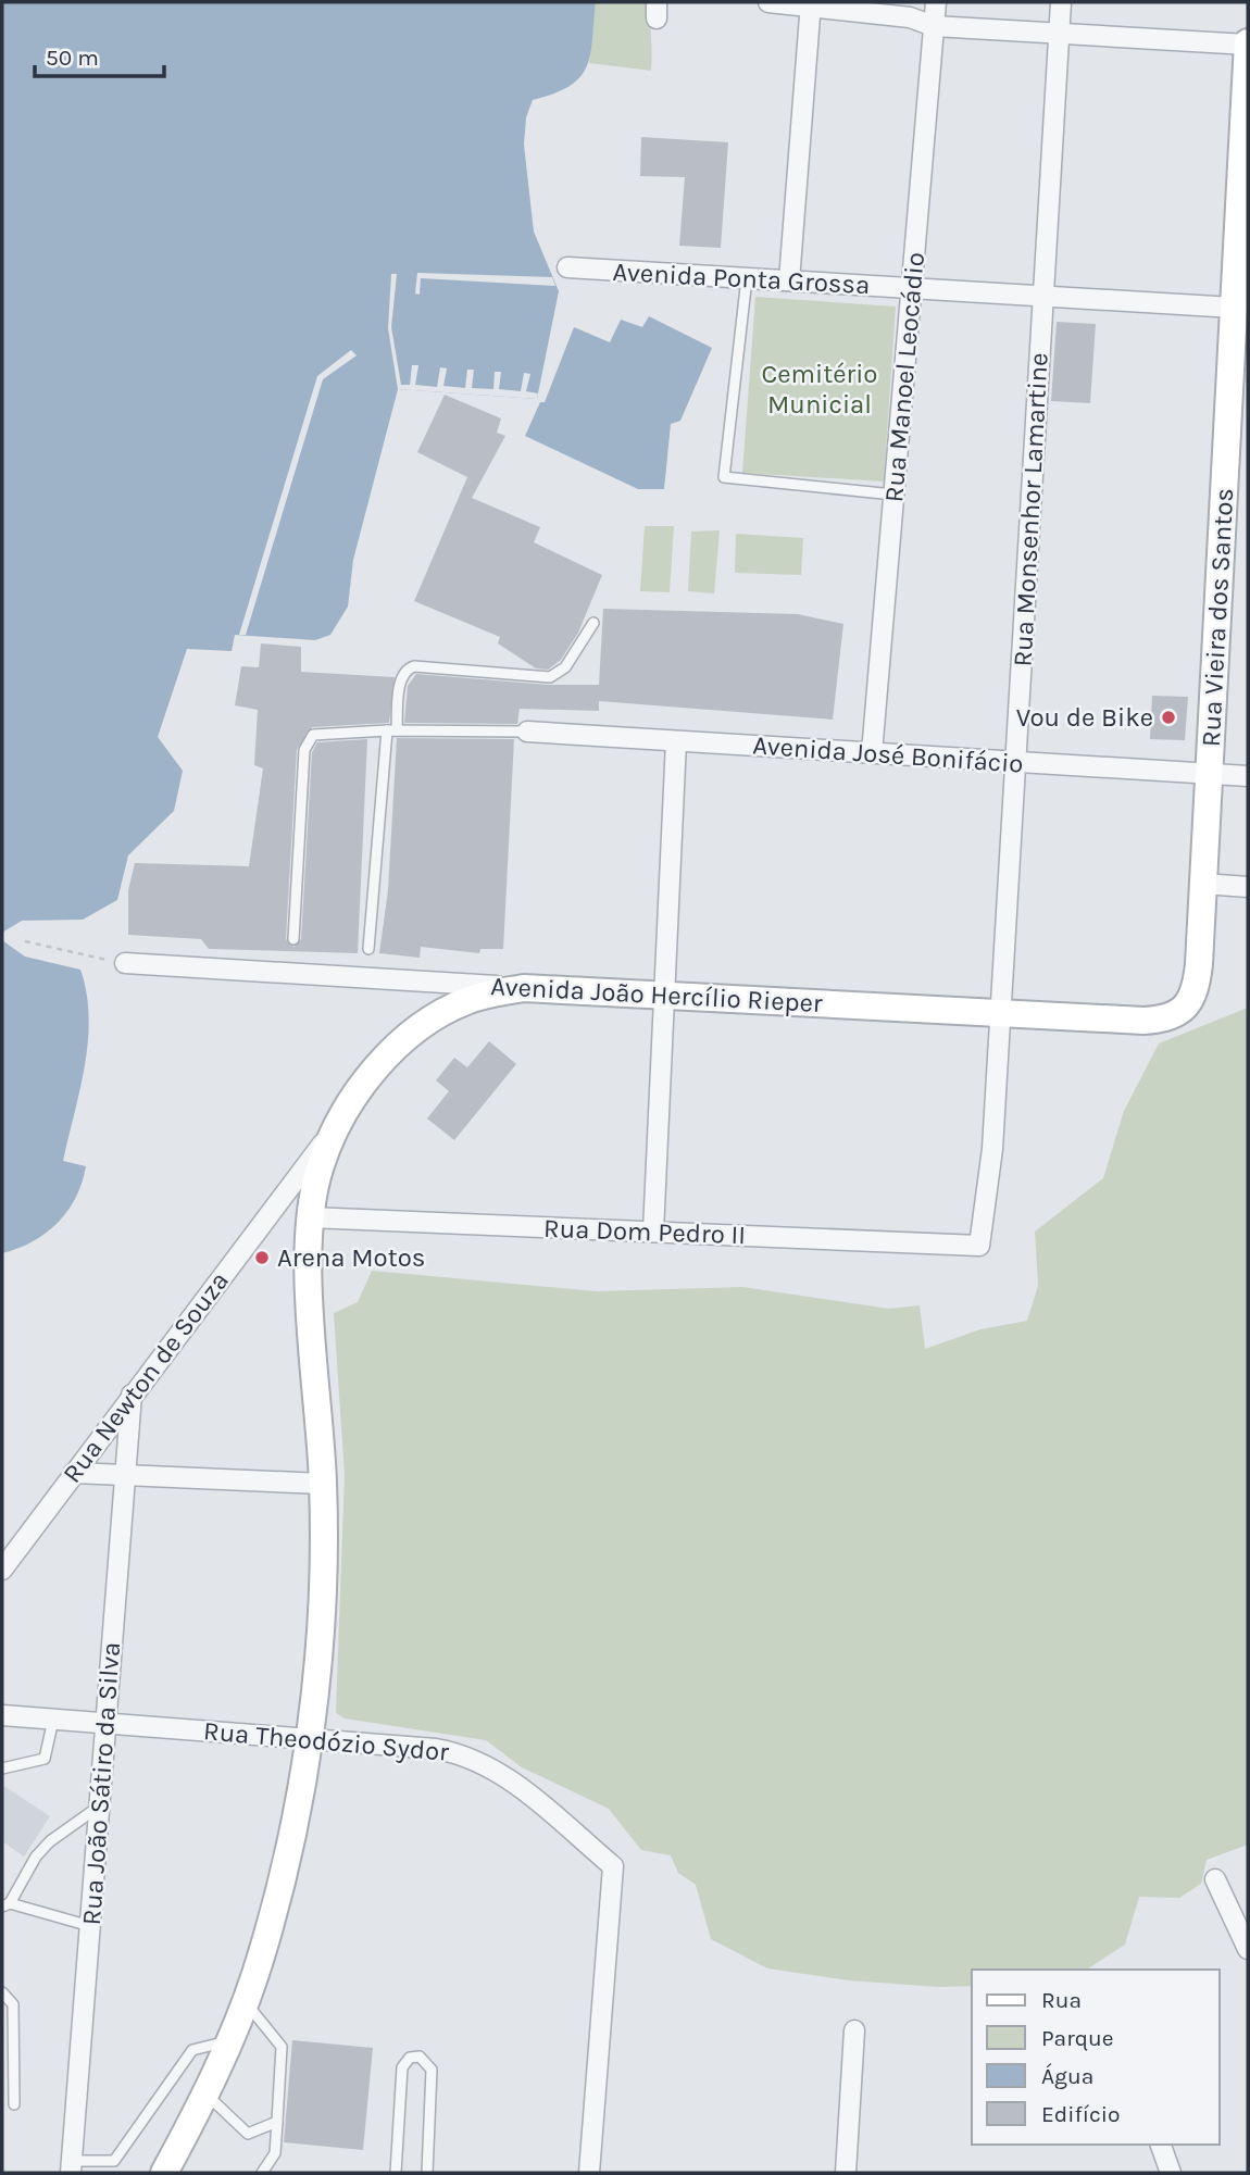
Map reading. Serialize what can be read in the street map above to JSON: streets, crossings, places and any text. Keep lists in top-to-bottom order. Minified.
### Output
{"streets":{"main road":["Rua Vieira dos Santos","Avenida João Hercílio Rieper","Rua Newton de Souza"],"street":["Avenida Ponta Grossa","Rua Manoel Leocádio","Rua Monsenhor Lamartine","Avenida José Bonifácio","Rua Dom Pedro II","Rua Theodózio Sydor","Rua João Sátiro da Silva"]},"crossings":[["Avenida Ponta Grossa","Rua Manoel Leocádio"],["Avenida Ponta Grossa","Rua Monsenhor Lamartine"],["Avenida Ponta Grossa","Rua Vieira dos Santos"],["Rua Manoel Leocádio","Avenida José Bonifácio"],["Rua Monsenhor Lamartine","Avenida José Bonifácio"],["Rua Monsenhor Lamartine","Avenida João Hercílio Rieper"],["Rua Monsenhor Lamartine","Rua Dom Pedro II"],["Rua Vieira dos Santos","Avenida José Bonifácio"],["Rua Vieira dos Santos","Avenida João Hercílio Rieper"],["Avenida João Hercílio Rieper","Rua Newton de Souza"],["Rua Newton de Souza","Rua João Sátiro da Silva"],["Rua Theodózio Sydor","Rua João Sátiro da Silva"]],"parks":["Cemitério Municial"],"places":["Vou de Bike","Arena Motos"],"legend":["Rua","Parque","Água","Edifício"],"scale_bar":"50 m"}
